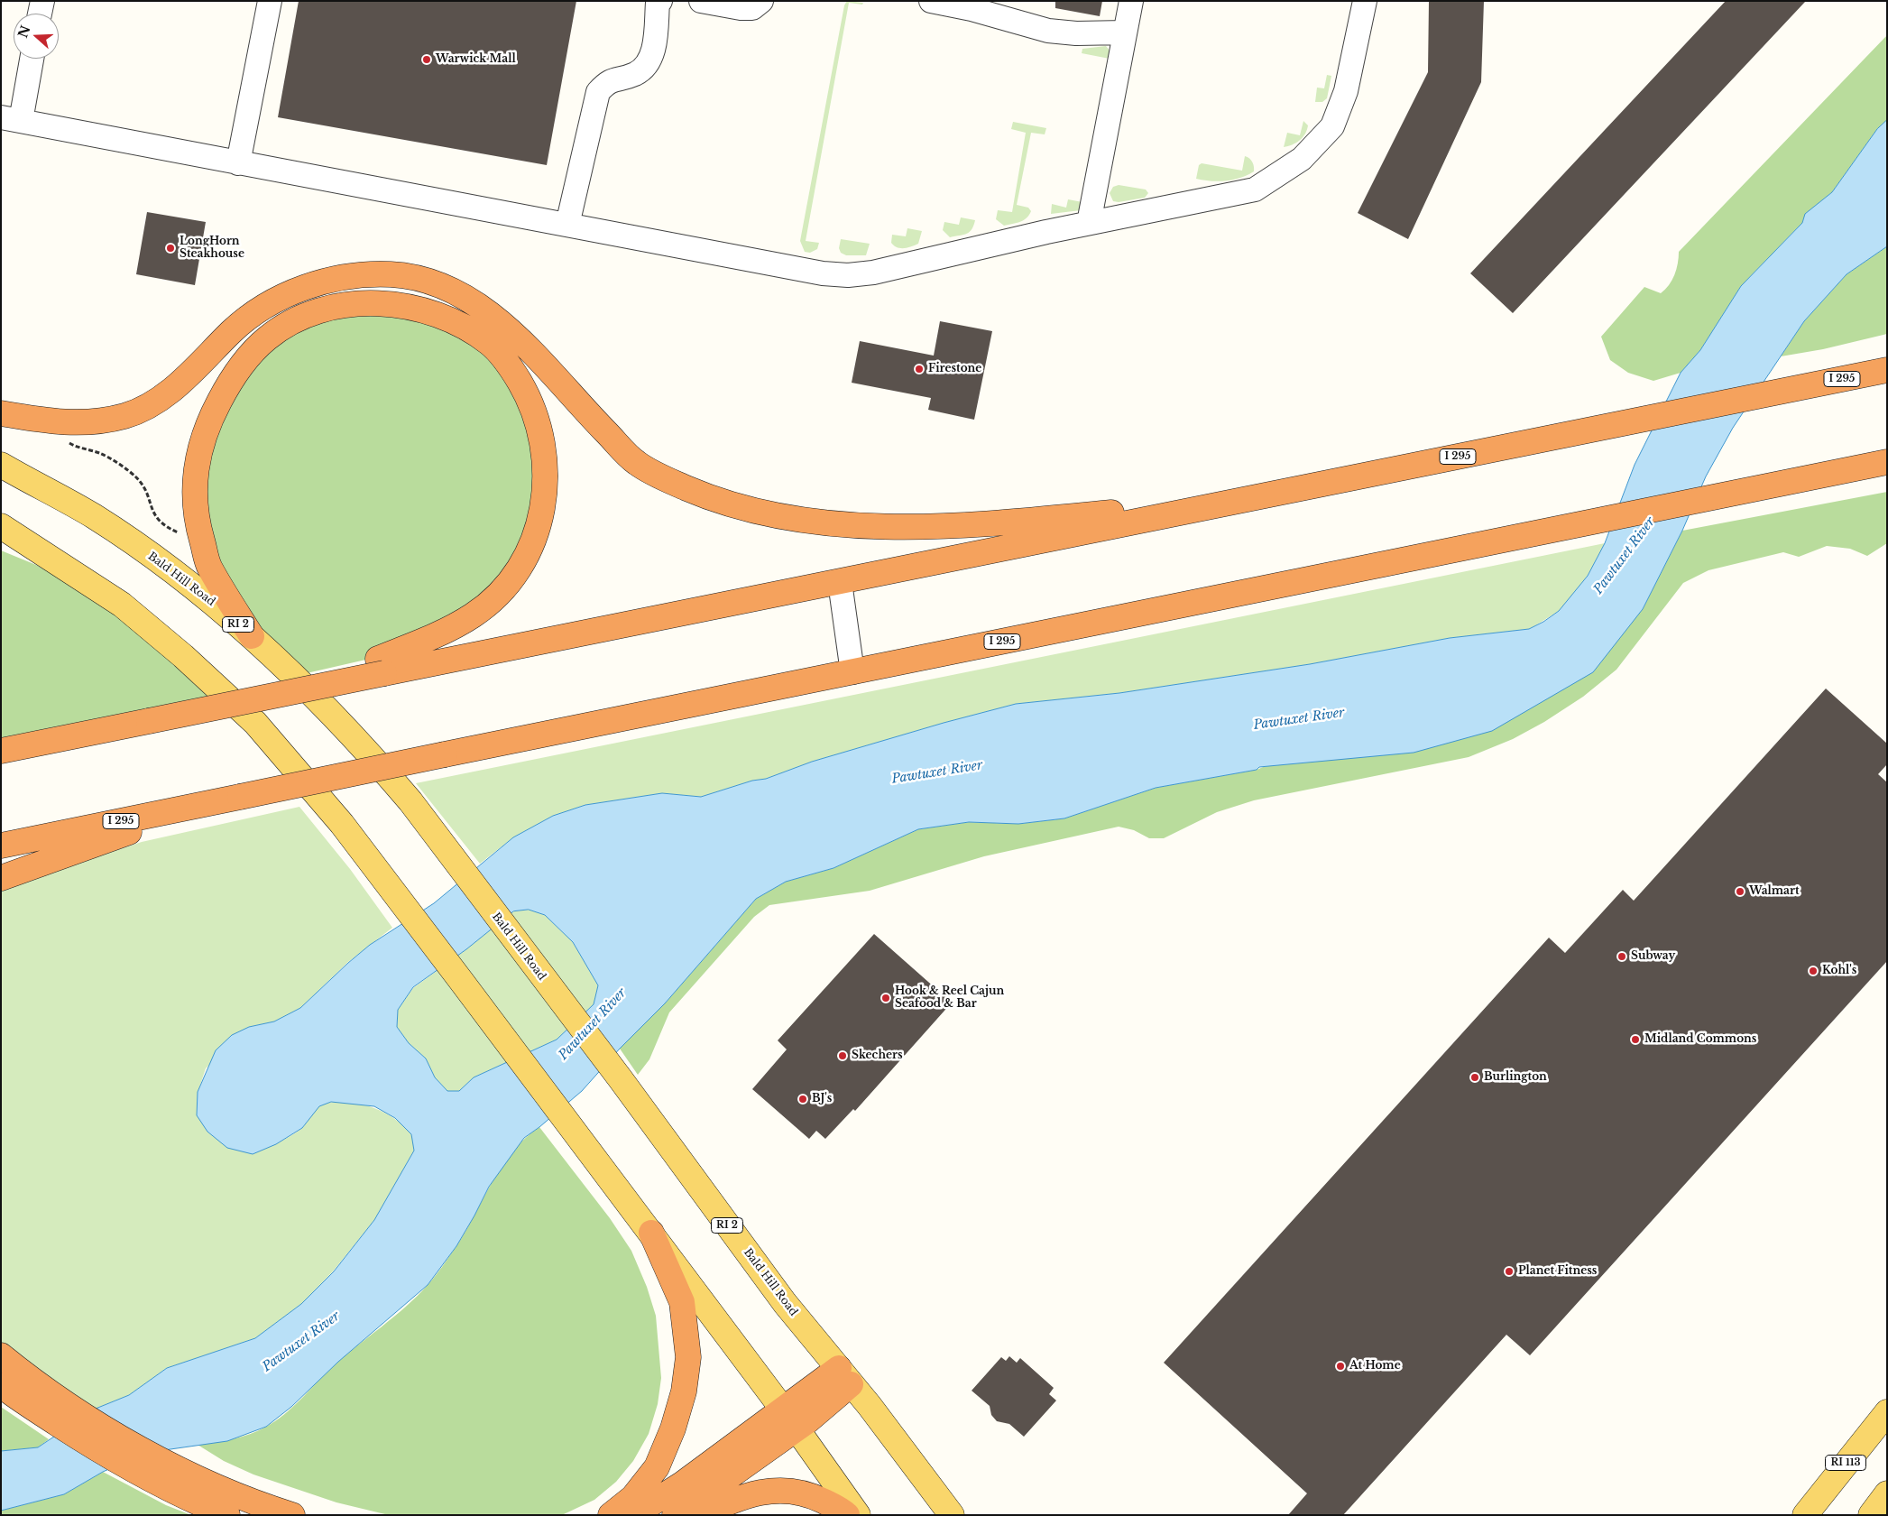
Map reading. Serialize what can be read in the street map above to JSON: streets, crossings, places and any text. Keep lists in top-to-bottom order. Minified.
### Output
{"streets":{"highway":["I 295"],"main road":["Bald Hill Road","RI 2","RI 113"]},"water":["Pawtuxet River"],"places":["Warwick Mall","LongHorn Steakhouse","Firestone","Walmart","Subway","Kohl's","Hook & Reel Cajun Seafood & Bar","Midland Commons","Skechers","Burlington","BJ's","Planet Fitness","At Home"],"north":"left"}
